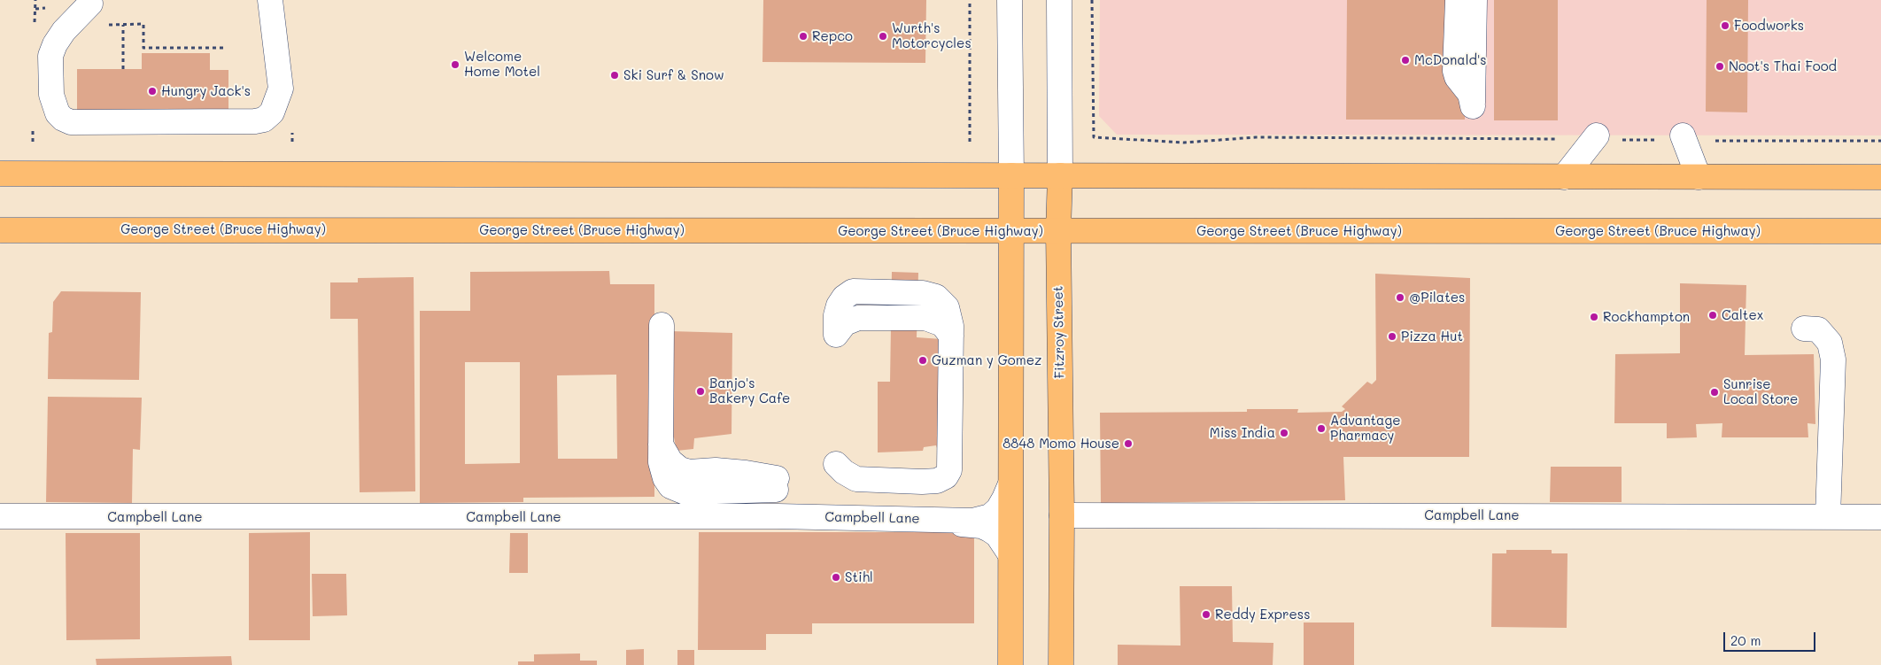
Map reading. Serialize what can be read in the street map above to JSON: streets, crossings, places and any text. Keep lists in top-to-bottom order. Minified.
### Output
{"streets":{"main road":["George Street (Bruce Highway)","Fitzroy Street"],"street":["Campbell Lane"]},"crossings":[["George Street (Bruce Highway)","Fitzroy Street"],["Fitzroy Street","Campbell Lane"]],"places":["Foodworks","Repco","Wurth's Motorcycles","McDonald's","Welcome Home Motel","Noot's Thai Food","Ski Surf & Snow","Hungry Jack's","@Pilates","Caltex","Rockhampton","Pizza Hut","Guzman y Gomez","Banjo's Bakery Cafe","Sunrise Local Store","Advantage Pharmacy","Miss India","8848 Momo House","Stihl","Reddy Express"],"scale_bar":"20 m"}
